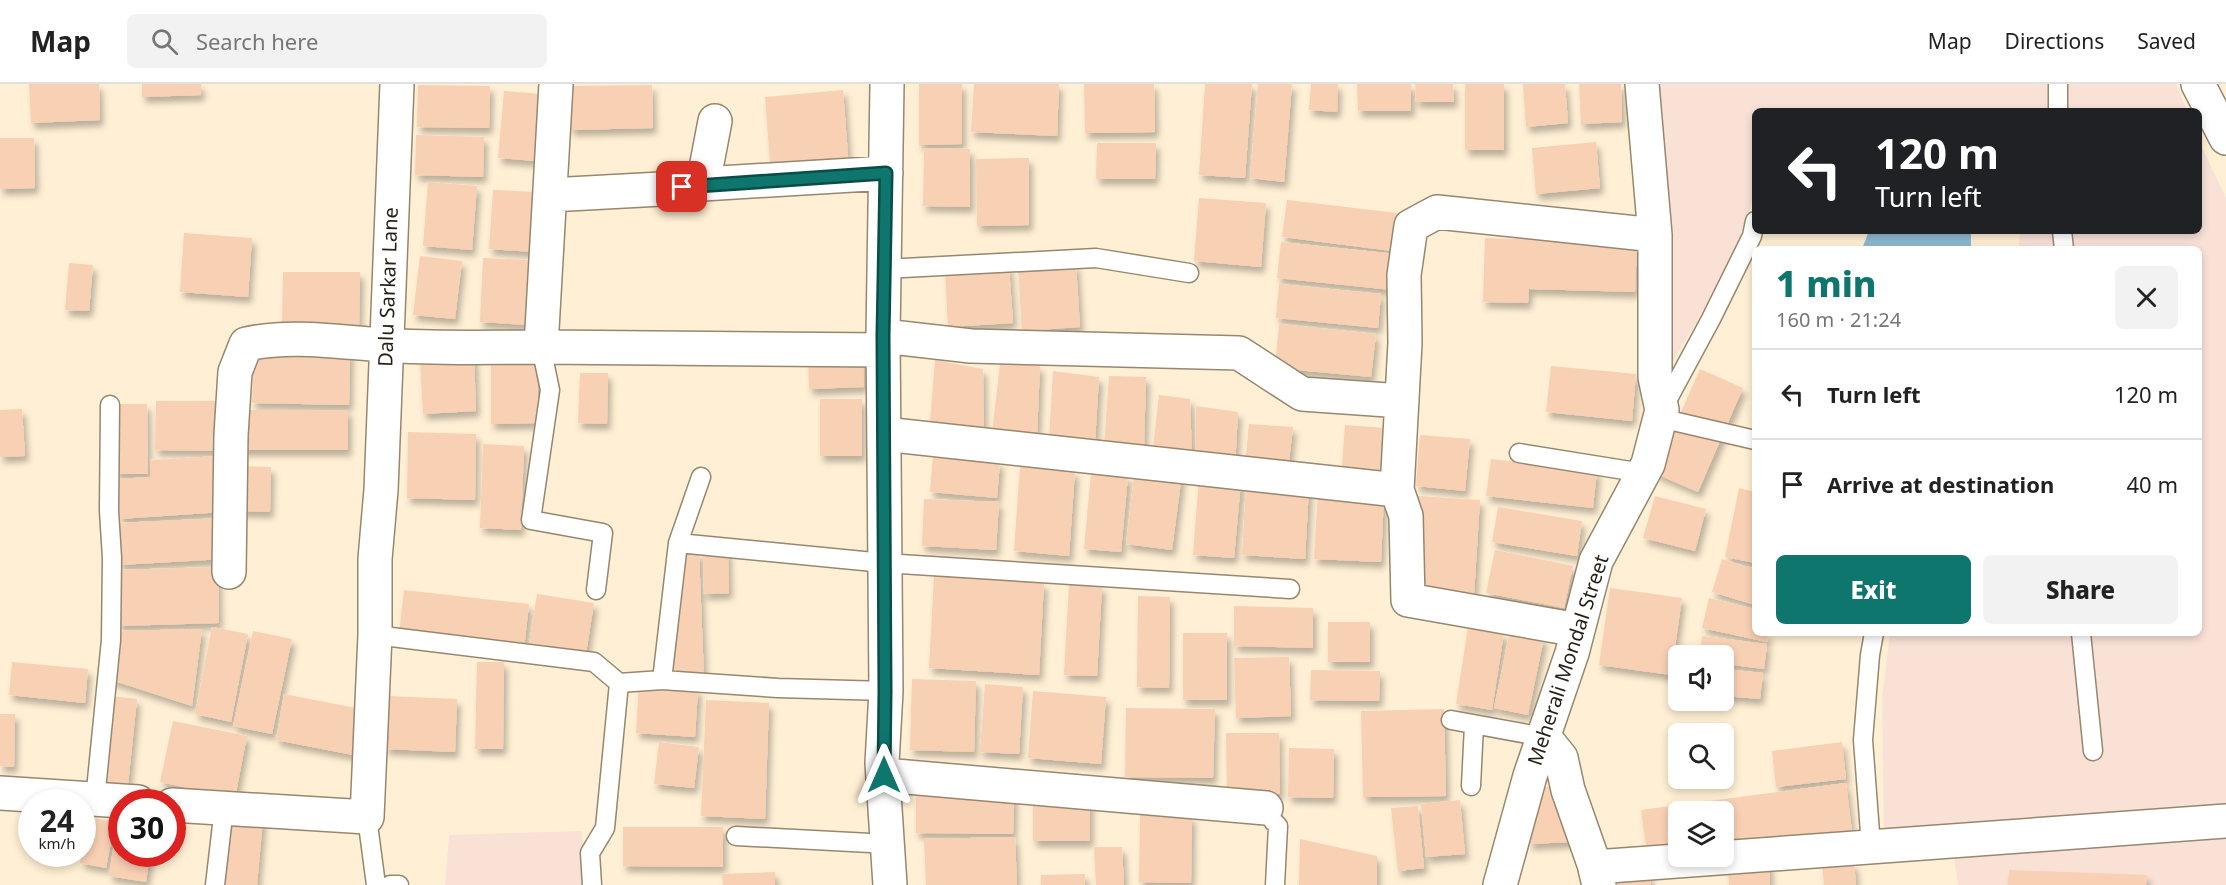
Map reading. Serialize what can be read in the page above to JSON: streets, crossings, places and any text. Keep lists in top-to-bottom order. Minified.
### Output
{"streets":{"street":["Dalu Sarkar Lane","Meherali Mondal Street"]},"page":{"header":"Map","search":"Search here","nav":["Map","Directions","Saved"],"turn":["120 m","Turn left"],"heading":["1 min","160 m · 21:24"],"list":[{"name":"Turn left","value":"120 m"},{"name":"Arrive at destination","value":"40 m"}],"buttons":["Exit","Share"],"speed":"24 km/h","limit":"30"}}
